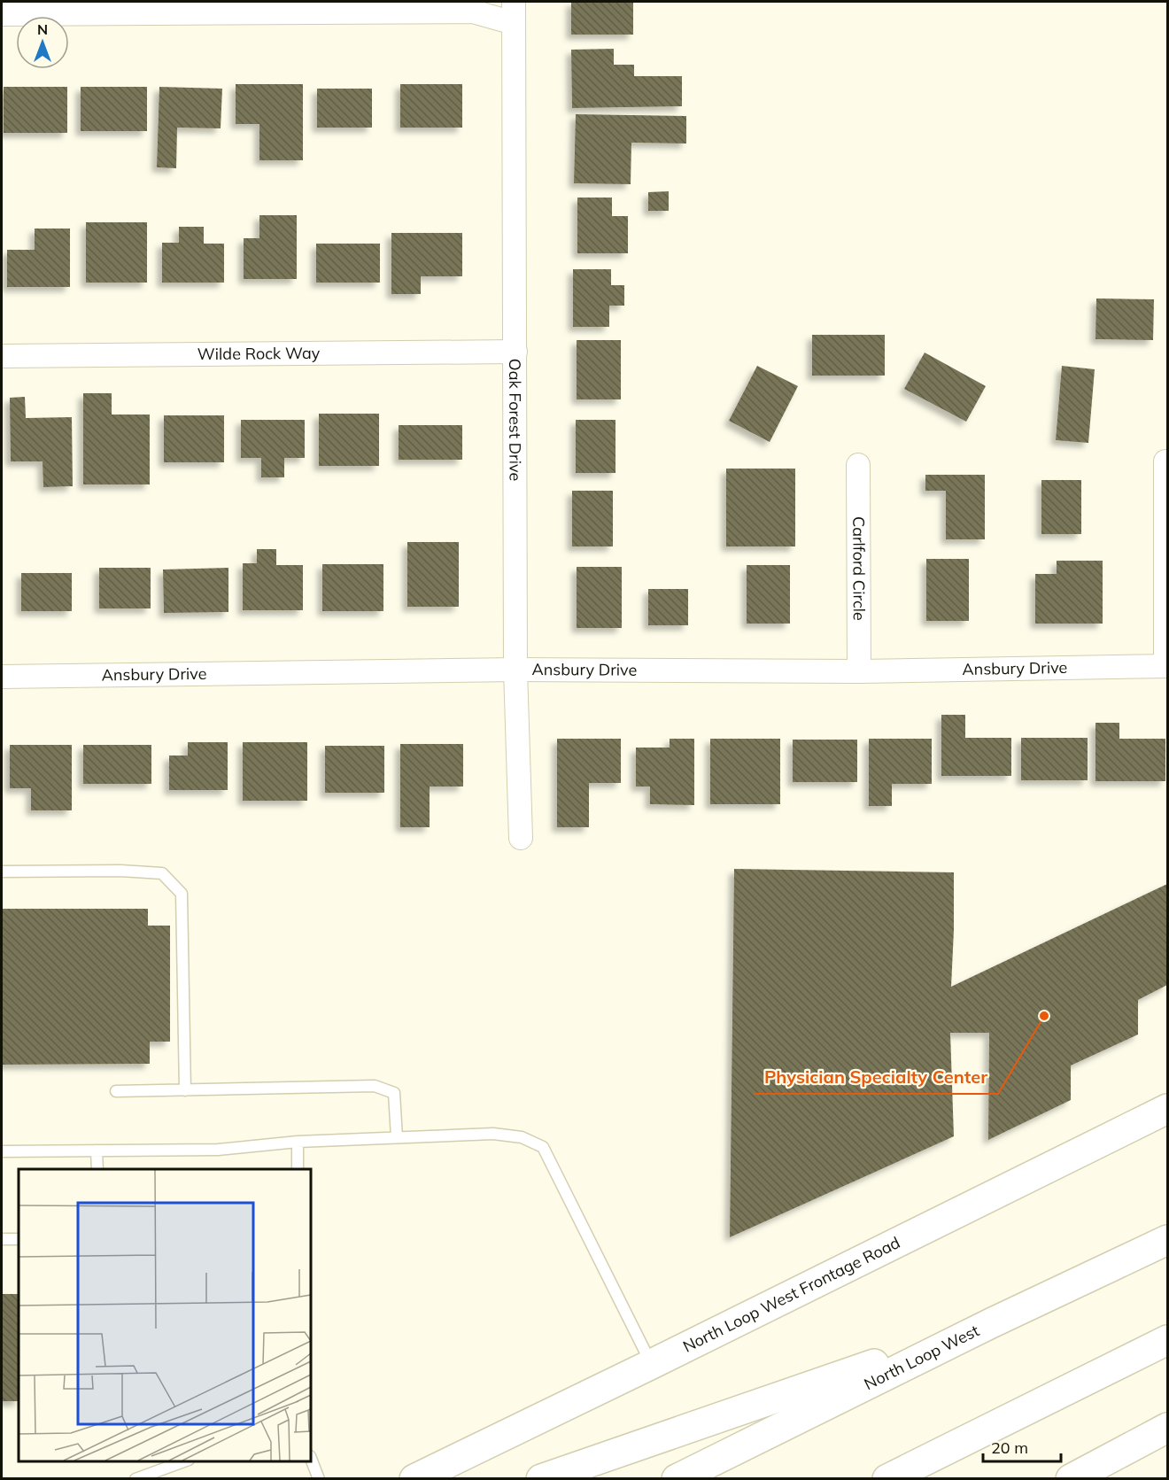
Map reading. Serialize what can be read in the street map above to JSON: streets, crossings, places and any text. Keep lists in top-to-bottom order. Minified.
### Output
{"streets":{"main road":["North Loop West Frontage Road","North Loop West"],"street":["Wilde Rock Way","Oak Forest Drive","Carlford Circle","Ansbury Drive"]},"crossings":[["Wilde Rock Way","Oak Forest Drive"],["Oak Forest Drive","Ansbury Drive"],["Carlford Circle","Ansbury Drive"]],"places":["Physician Specialty Center"],"scale_bar":"20 m","north":"top"}
